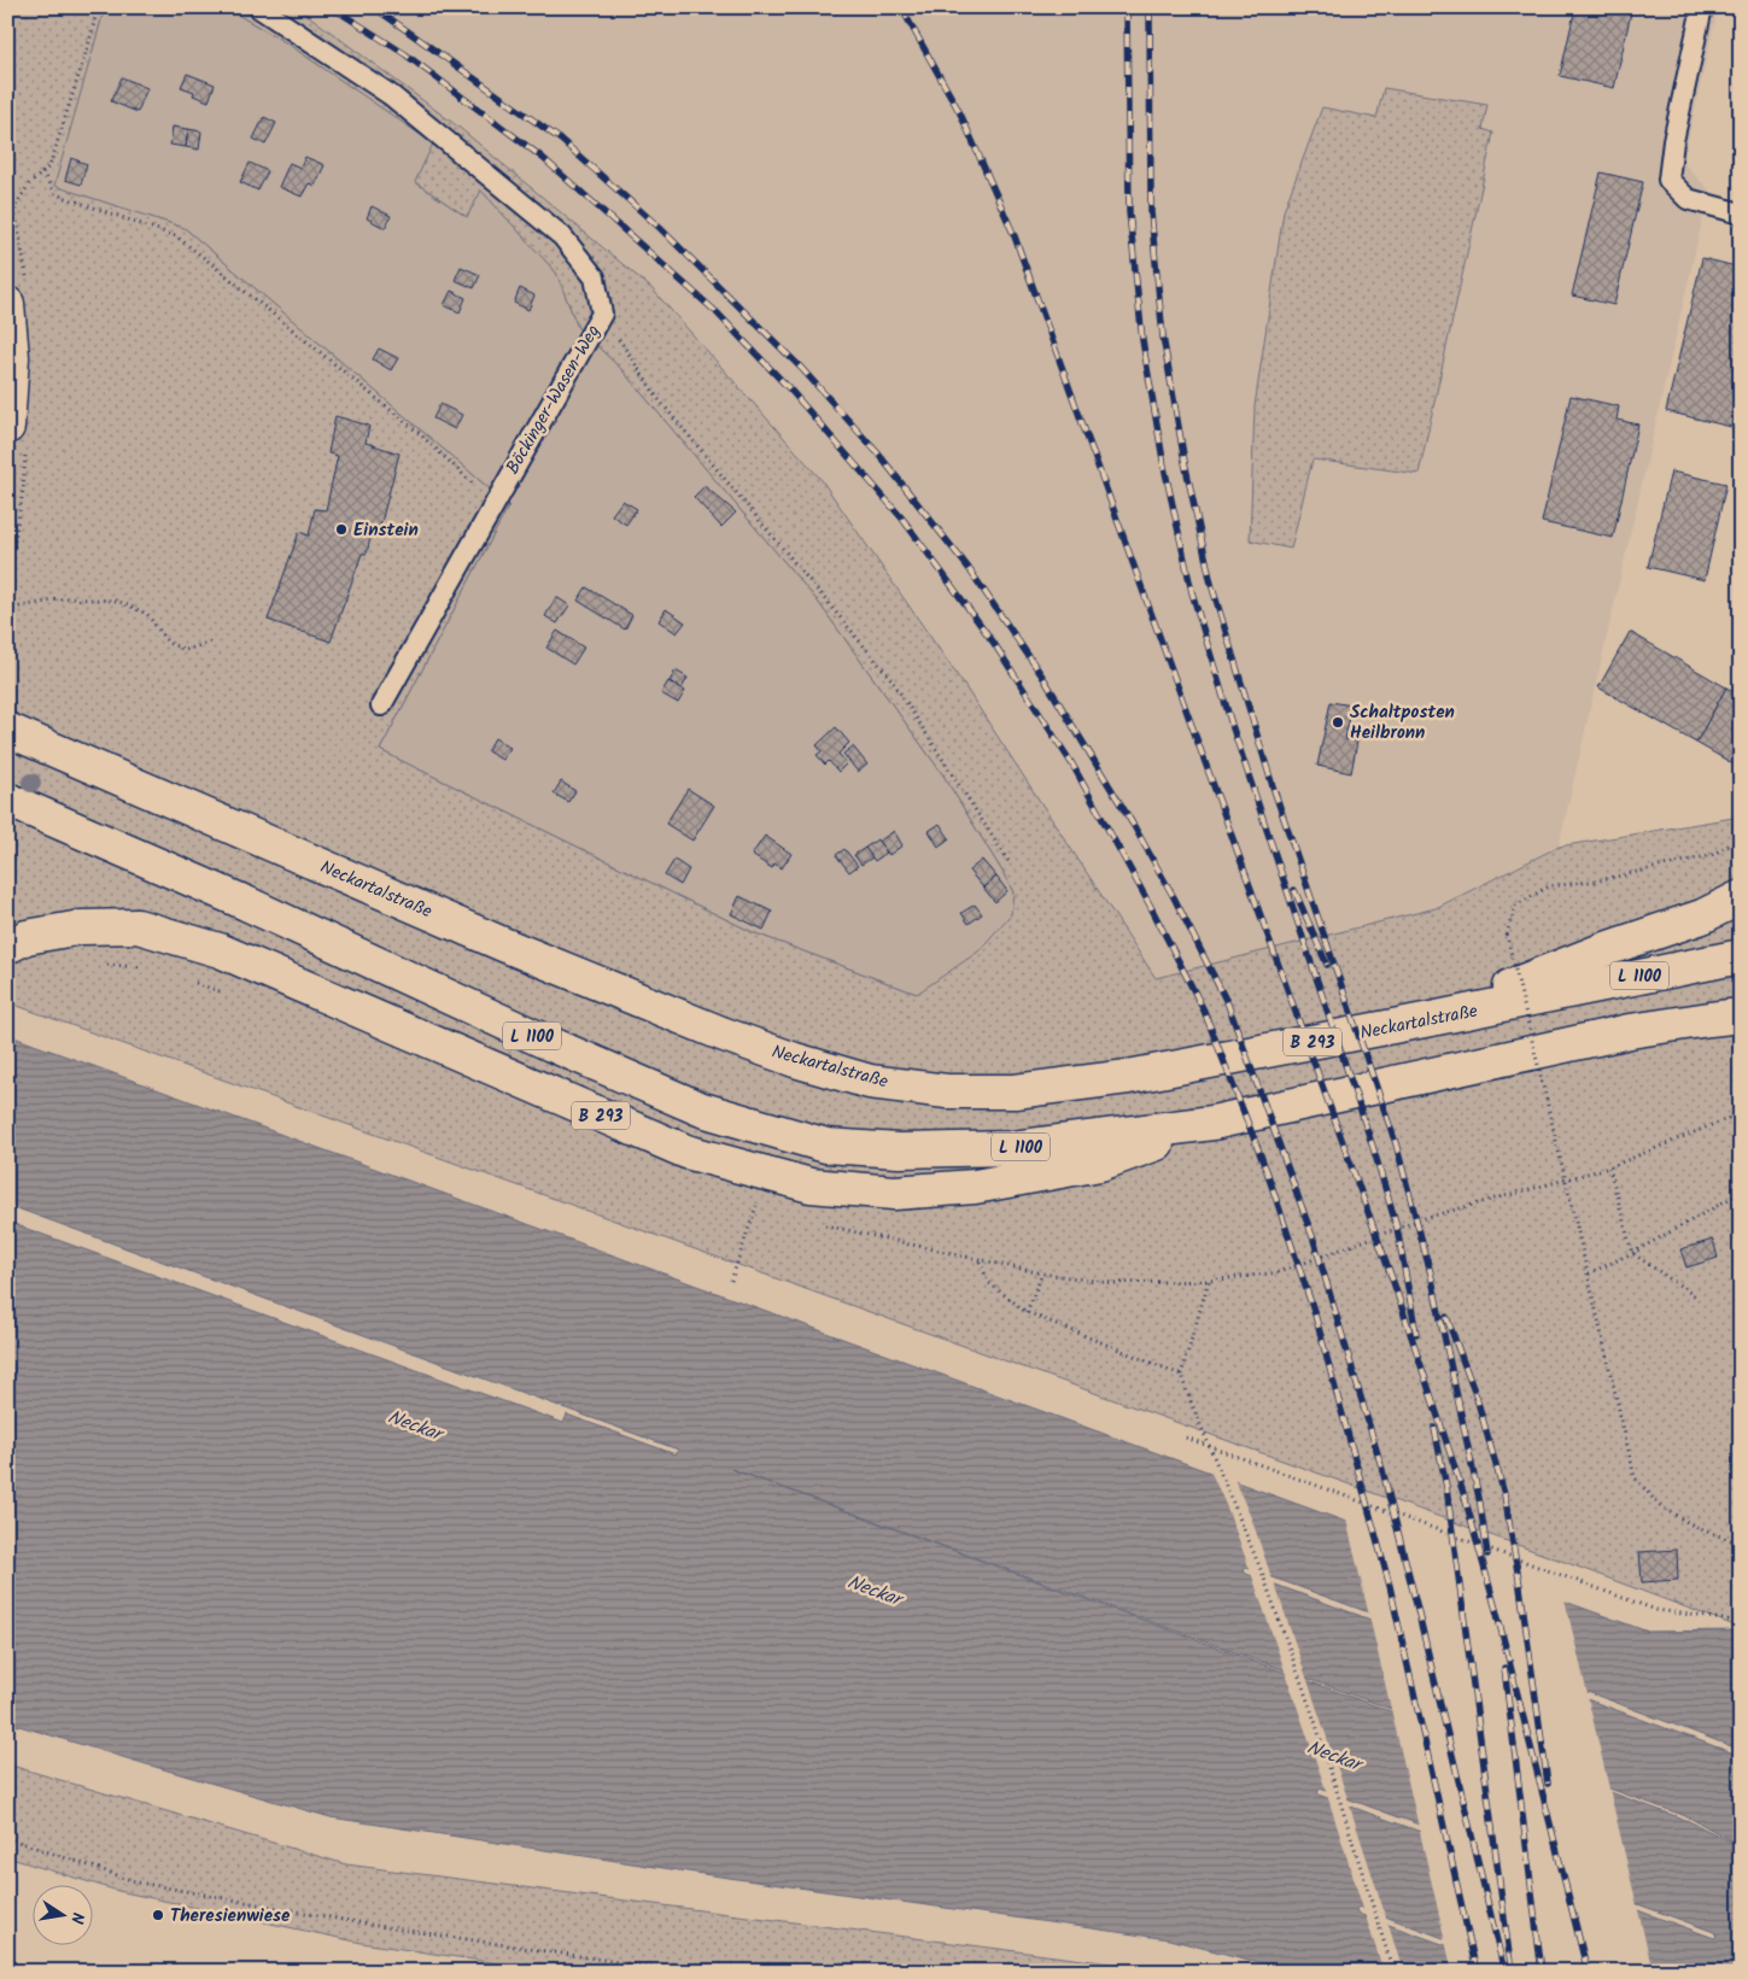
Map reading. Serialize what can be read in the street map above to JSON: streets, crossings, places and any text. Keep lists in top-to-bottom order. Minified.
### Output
{"streets":{"main road":["Neckartalstraße","L 1100","B 293"],"lane":["Böckinger-Wasen-Weg"]},"crossings":[["Neckartalstraße","B 293"],["L 1100","B 293"]],"water":["Neckar"],"places":["Einstein","Schaltposten Heilbronn","Theresienwiese"],"north":"right"}
